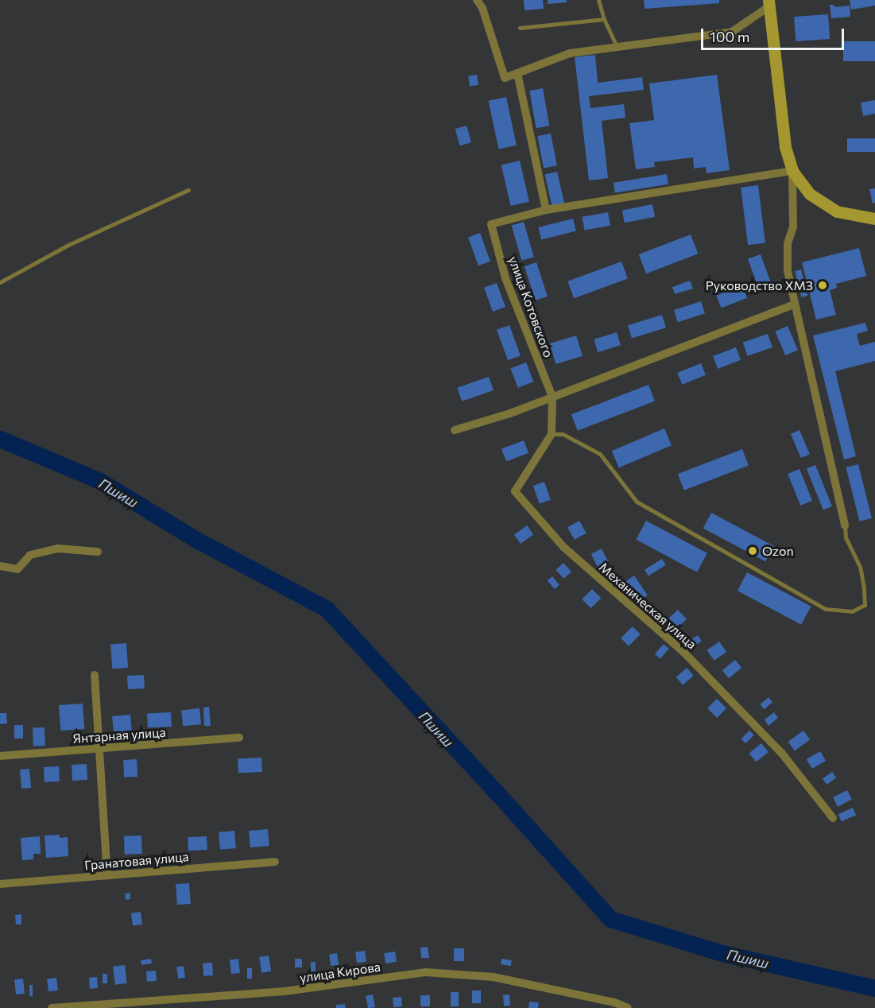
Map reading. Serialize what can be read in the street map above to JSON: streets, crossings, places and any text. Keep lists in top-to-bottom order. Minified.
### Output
{"streets":{"street":["улица Котовского","Механическая улица","Янтарная улица","Гранатовая улица","улица Кирова"]},"water":["Пшиш"],"places":["Руководство ХМЗ","Ozon"],"scale_bar":"100 m"}
